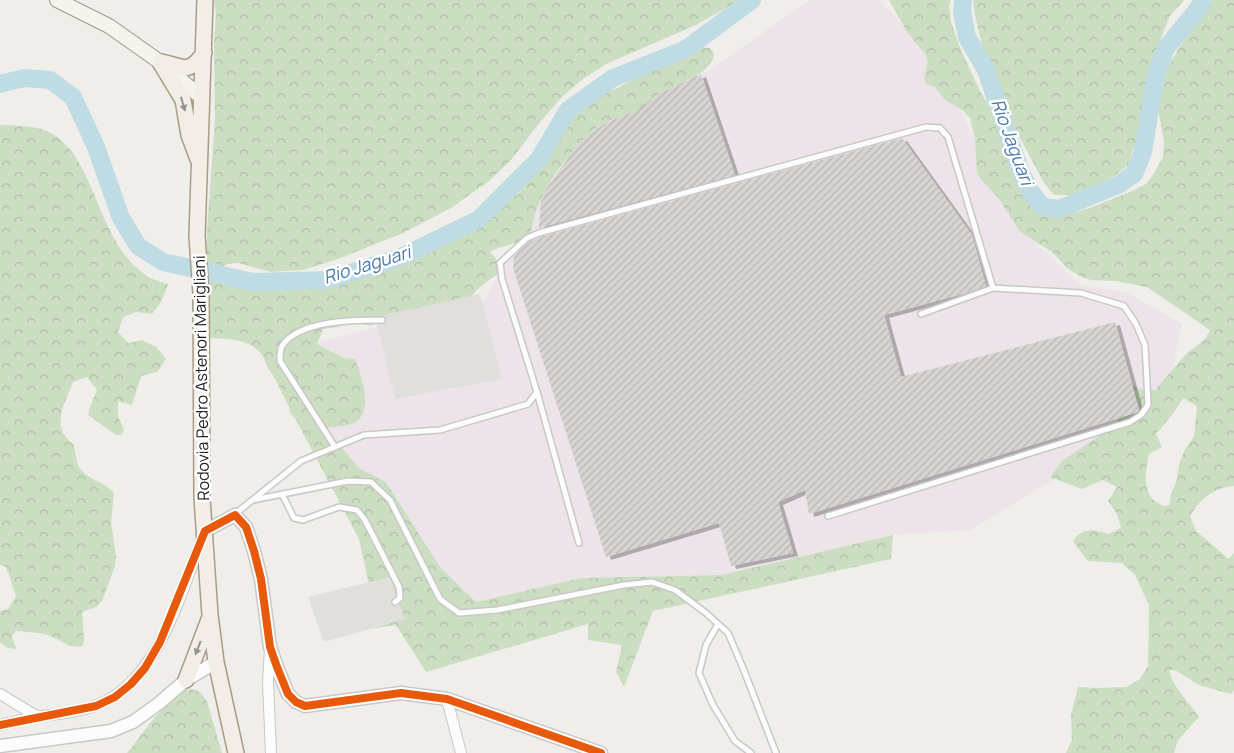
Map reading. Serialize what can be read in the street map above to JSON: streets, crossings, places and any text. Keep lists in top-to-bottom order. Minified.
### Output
{"streets":{"main road":["Rodovia Pedro Astenori Marigliani"]},"water":["Rio Jaguari"]}
